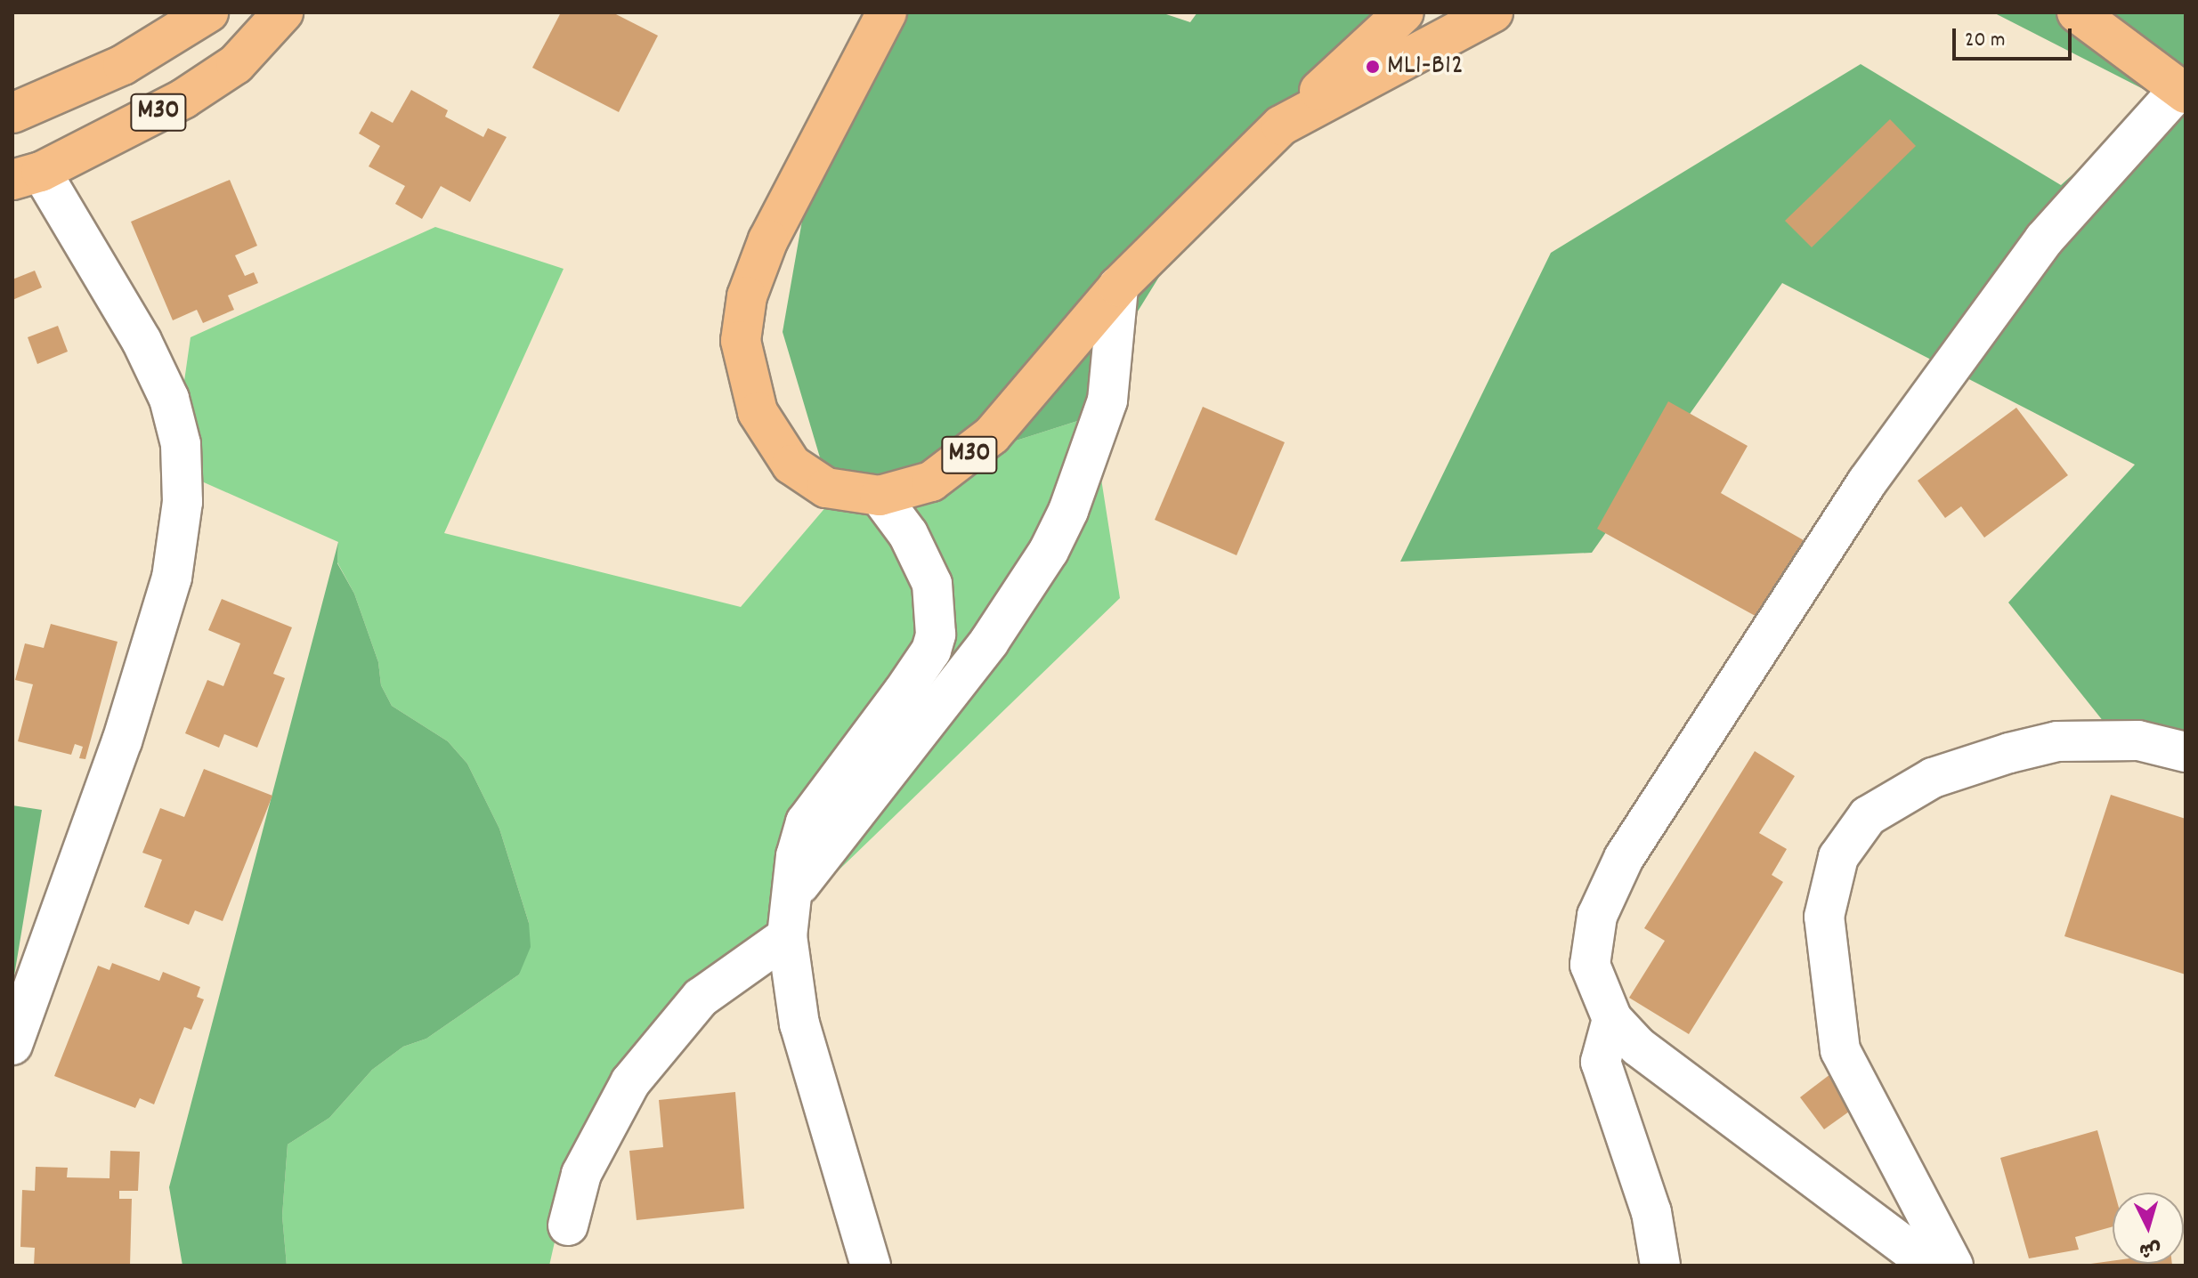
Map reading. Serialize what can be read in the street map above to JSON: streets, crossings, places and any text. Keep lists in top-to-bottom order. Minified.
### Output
{"streets":{"highway":["M30"]},"places":["ML1-B12"],"scale_bar":"20 m","north":"bottom"}
